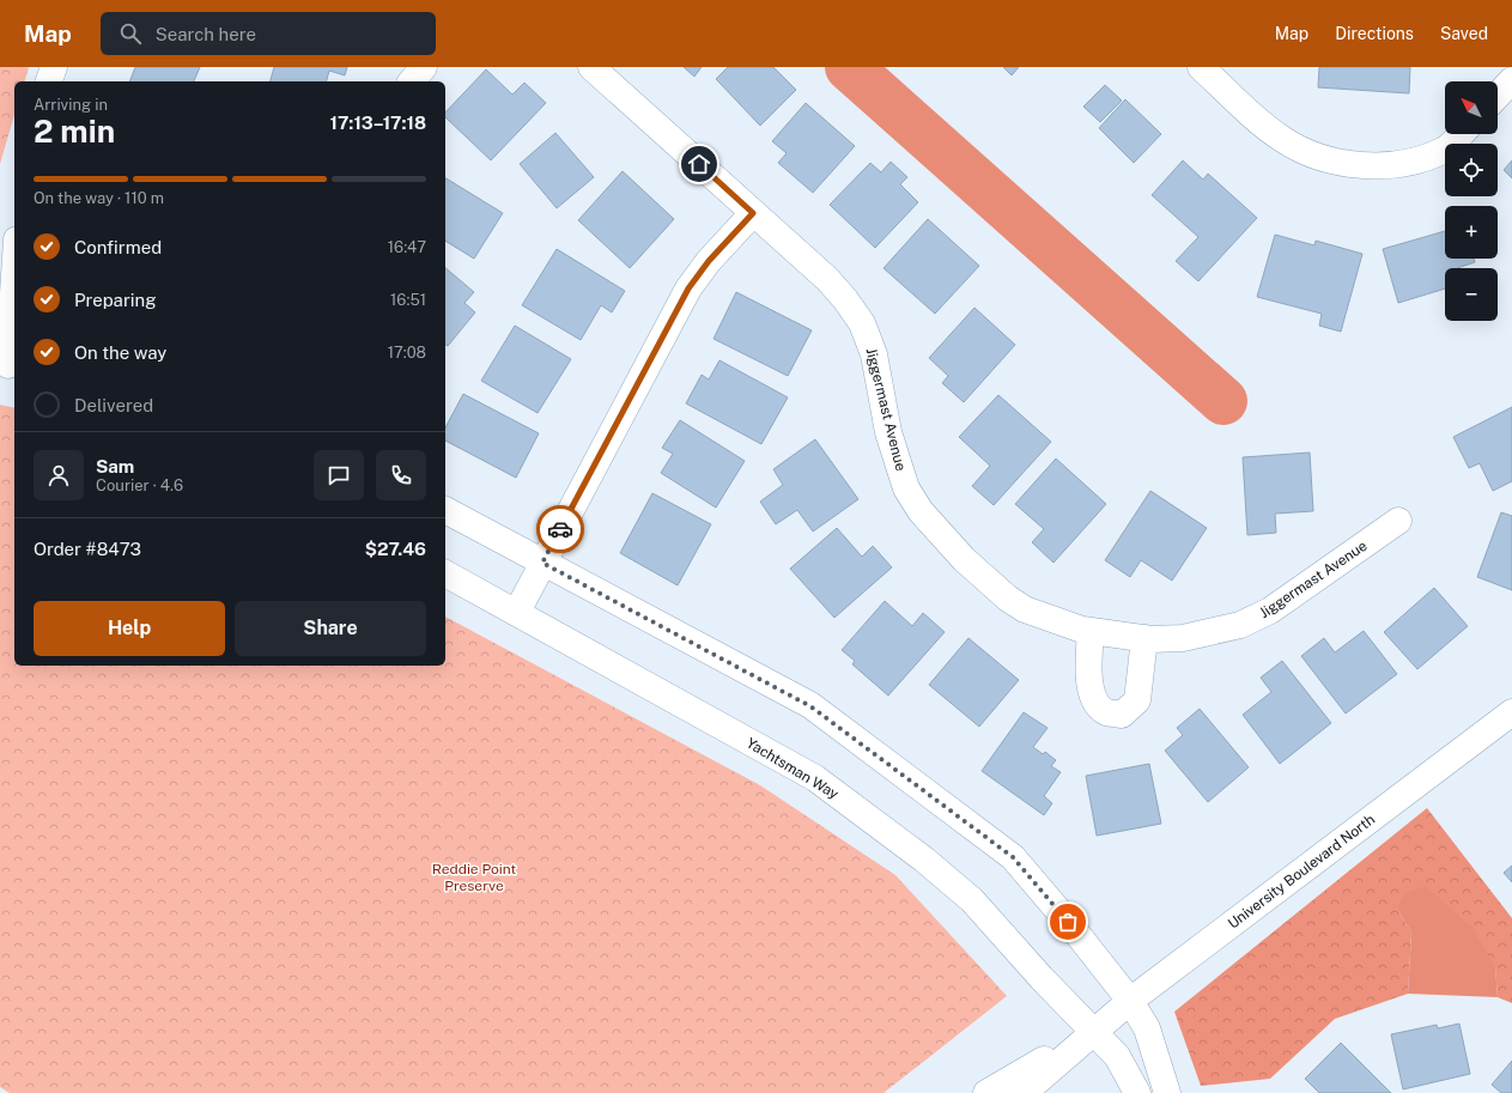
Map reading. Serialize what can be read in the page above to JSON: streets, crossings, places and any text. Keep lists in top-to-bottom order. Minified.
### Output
{"streets":{"street":["Jiggermast Avenue","Yachtsman Way","University Boulevard North"]},"crossings":[["Yachtsman Way","University Boulevard North"]],"parks":["Reddie Point Preserve"],"north":"top left","page":{"header":"Map","search":"Search here","nav":["Map","Directions","Saved"],"map_buttons":["+","−"],"heading":["2 min","Arriving in","17:13–17:18"],"panel":["Sam","Courier · 4.6","Order #8473","$27.46"],"bar":"On the way · 110 m","list":[["Confirmed","16:47"],["Preparing","16:51"],["On the way","17:08"],"Delivered"],"buttons":["Help","Share"]}}
